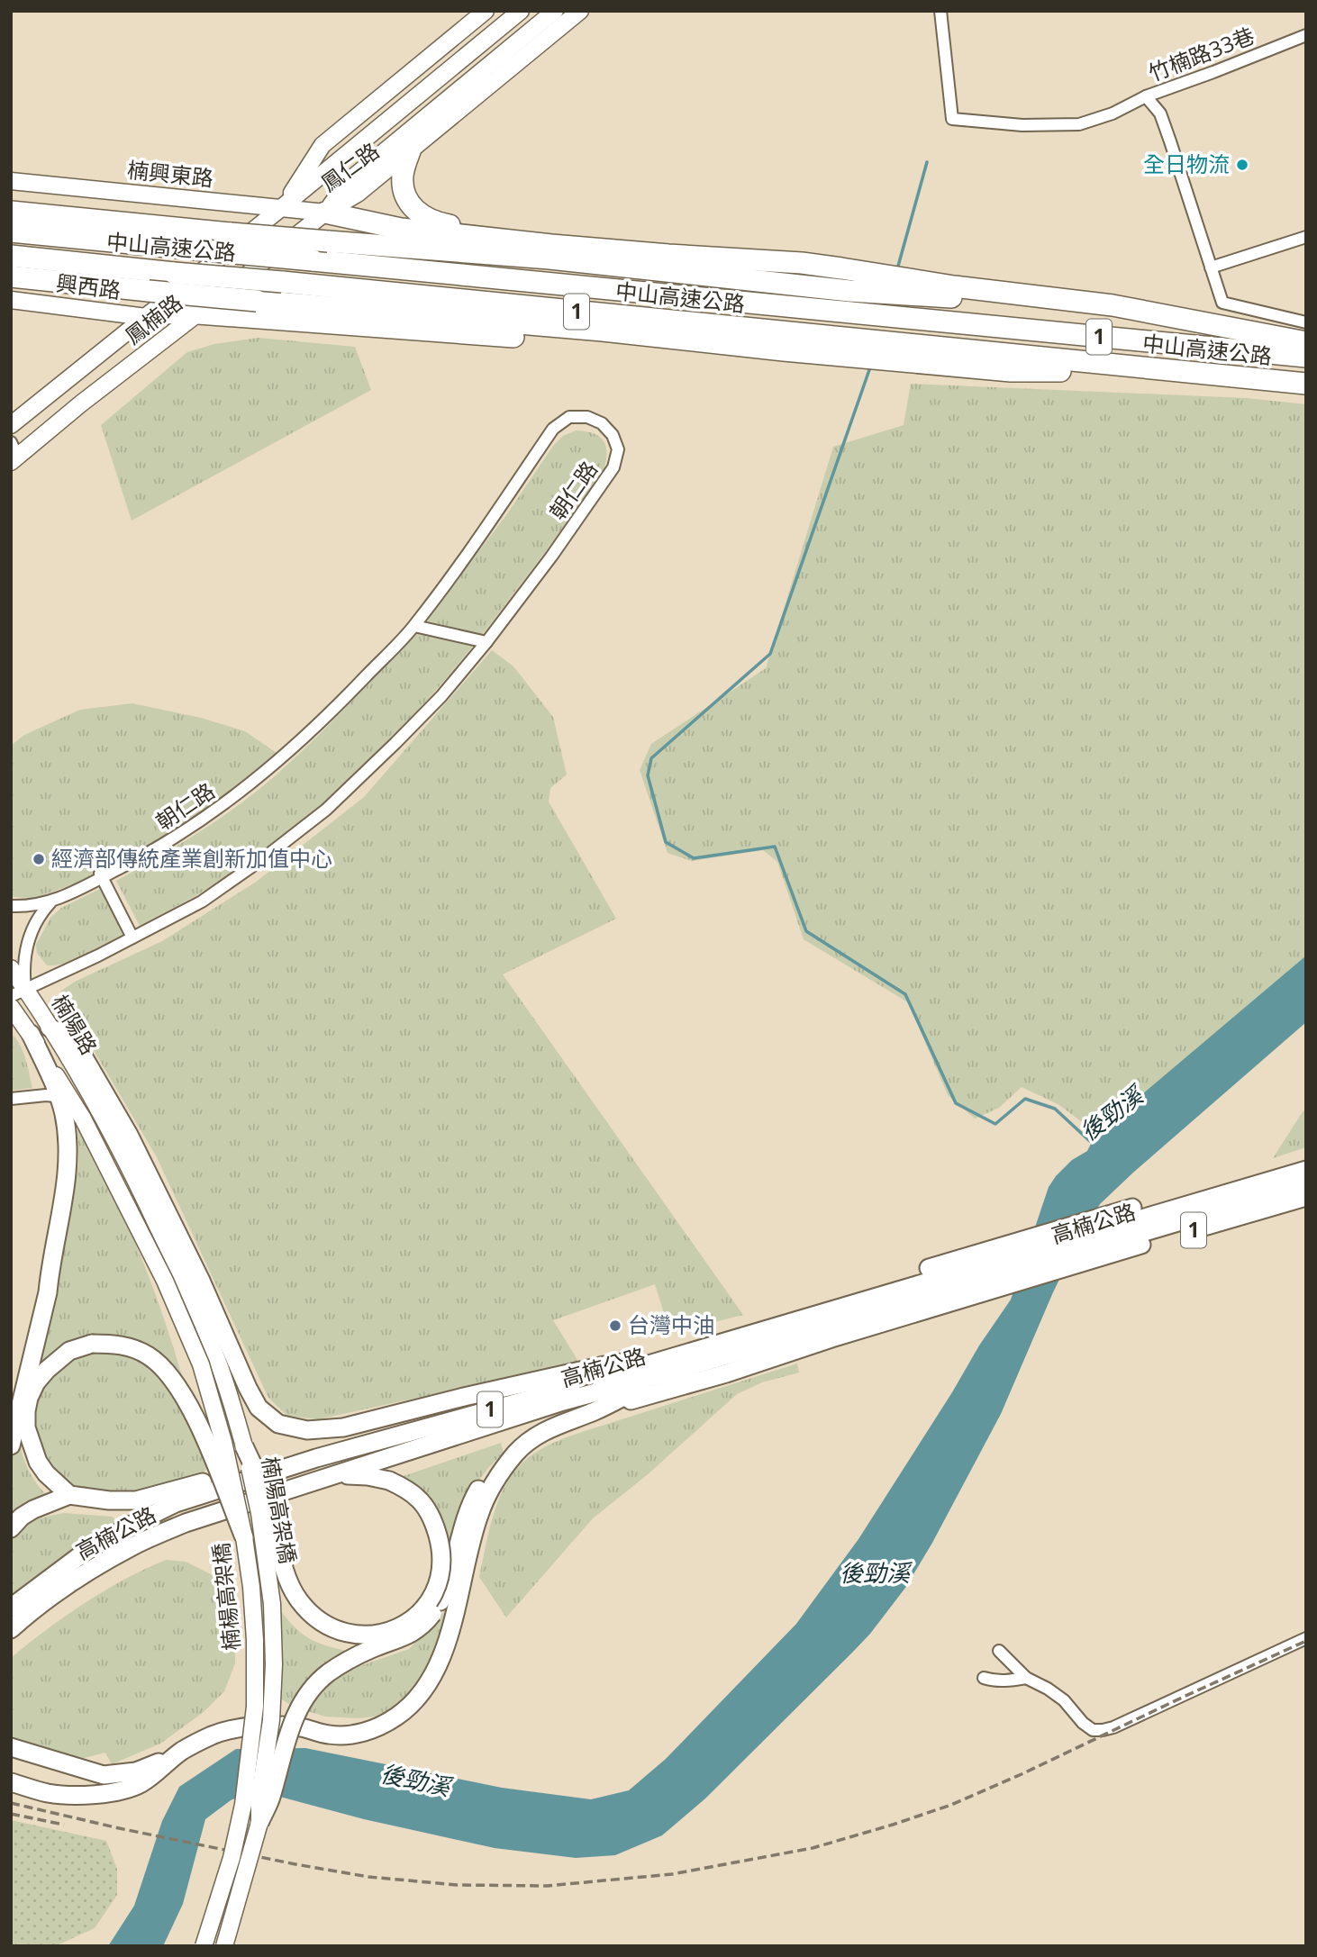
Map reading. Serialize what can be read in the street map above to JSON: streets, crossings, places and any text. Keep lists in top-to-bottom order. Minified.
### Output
{"streets":{"highway":["中山高速公路","1"],"main road":["高楠公路"],"street":["竹楠路33巷","鳳仁路","楠興東路","興西路","鳳楠路","朝仁路","楠陽路","楠陽高架橋","楠楊高架橋"]},"crossings":[["鳳仁路","楠興東路"],["鳳仁路","鳳楠路"],["楠興東路","鳳楠路"],["興西路","鳳楠路"],["朝仁路","楠陽路"],["楠陽路","楠陽高架橋"]],"water":["後勁溪"],"places":["全日物流","經濟部傳統產業創新加值中心","台灣中油"]}
